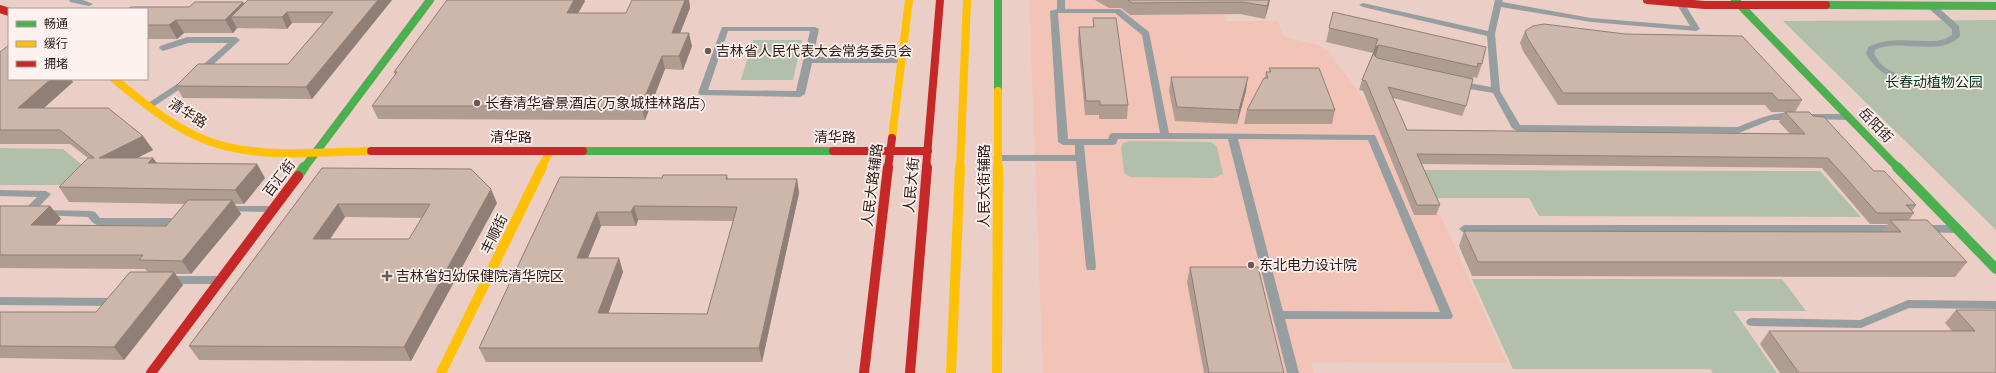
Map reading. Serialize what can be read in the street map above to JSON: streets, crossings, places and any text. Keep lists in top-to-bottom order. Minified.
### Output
{"streets":{"street":["清华路","岳阳街","百汇街","人民大路辅路","人民大街","人民大街辅路","丰顺街"]},"crossings":[["清华路","百汇街"],["清华路","人民大路辅路"],["清华路","人民大街"],["清华路","丰顺街"]],"parks":["长春动植物公园"],"places":{"other":["吉林省人民代表大会常务委员会","长春清华睿景酒店(万象城桂林路店)","东北电力设计院"],"health":["吉林省妇幼保健院清华院区"]},"legend":["畅通","缓行","拥堵"]}
